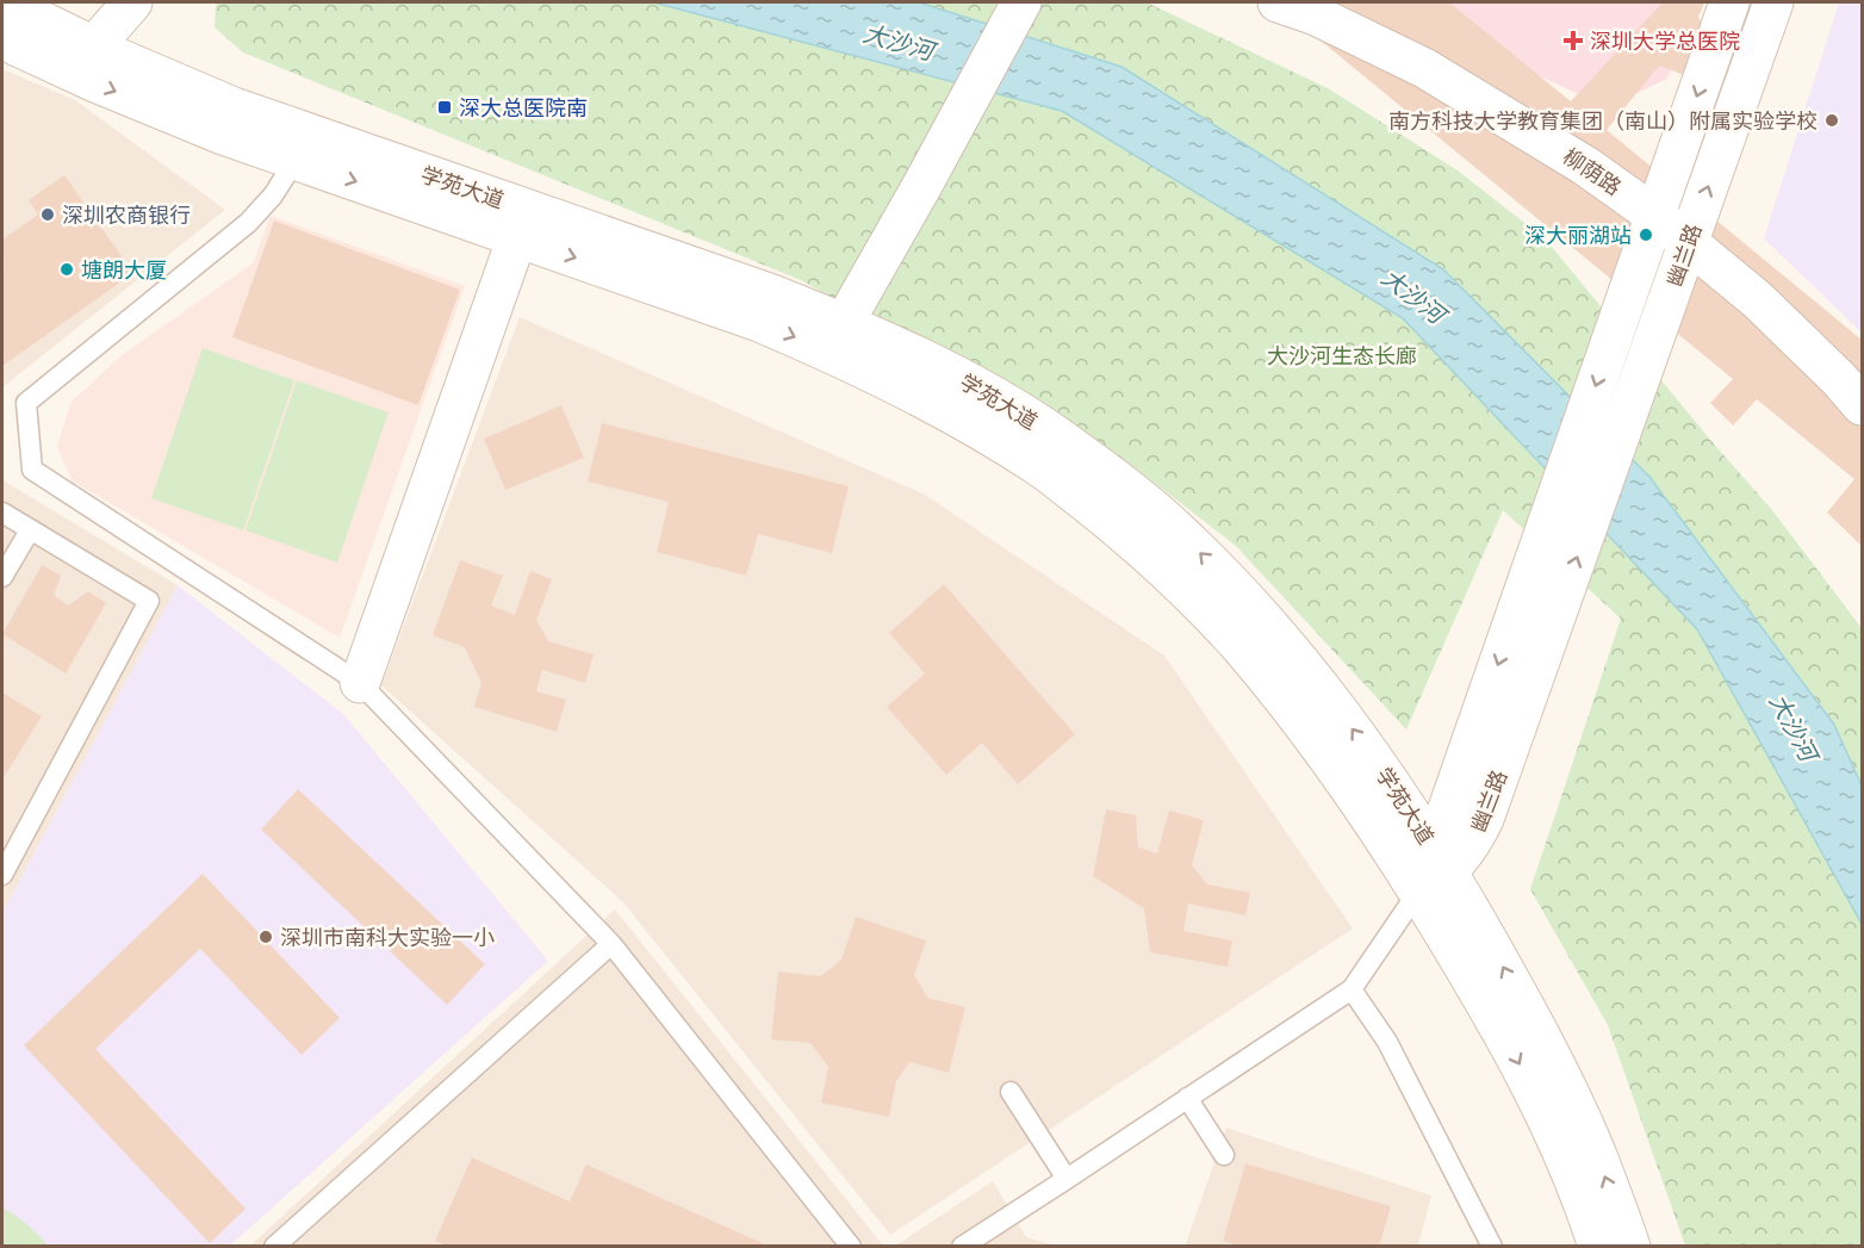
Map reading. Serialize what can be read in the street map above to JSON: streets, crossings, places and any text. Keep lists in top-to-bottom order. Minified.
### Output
{"streets":{"main road":["柳荫路","学苑大道","幽兰路"]},"crossings":[["柳荫路","幽兰路"],["学苑大道","幽兰路"]],"water":["大沙河"],"parks":["大沙河生态长廊"],"places":{"health":["深圳大学总医院"],"transit":["深大总医院南"],"other":["南方科技大学教育集团（南山）附属实验学校","深圳农商银行","深大丽湖站","塘朗大厦","深圳市南科大实验一小"]}}
